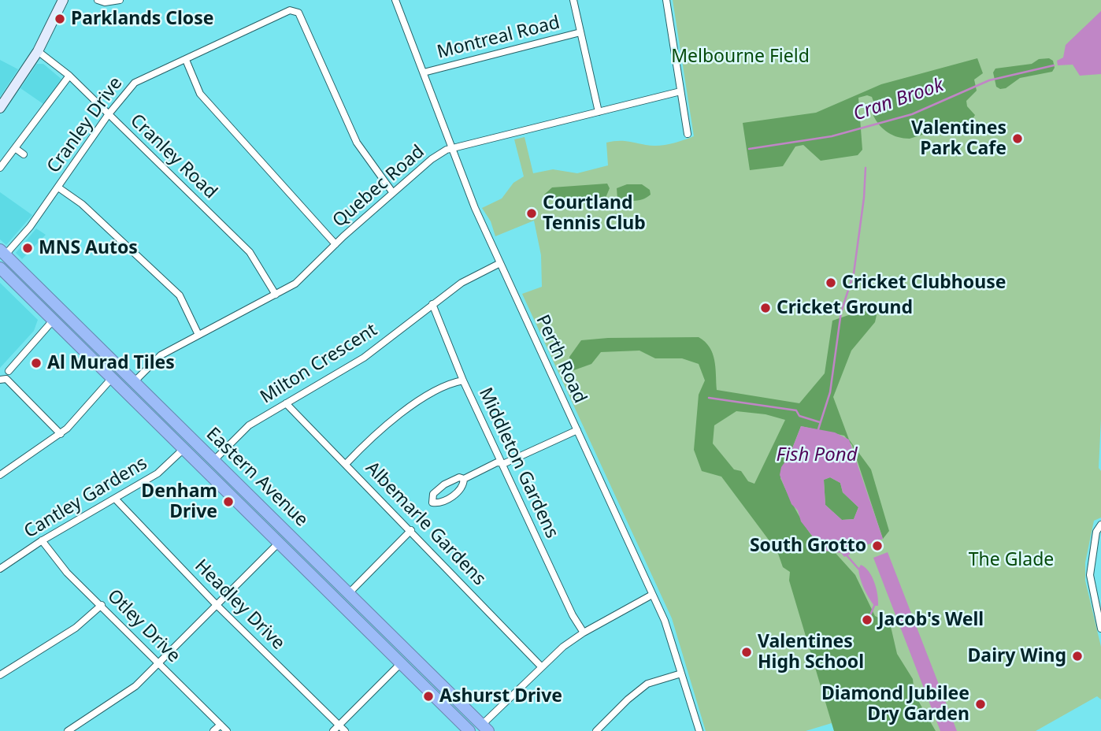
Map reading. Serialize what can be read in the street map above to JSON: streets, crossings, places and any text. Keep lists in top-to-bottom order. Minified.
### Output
{"streets":{"highway":["Eastern Avenue"],"street":["Montreal Road","Cranley Drive","Cranley Road","Quebec Road","Perth Road","Milton Crescent","Middleton Gardens","Cantley Gardens","Albemarle Gardens","Headley Drive","Otley Drive"]},"crossings":[["Montreal Road","Perth Road"],["Cranley Drive","Cranley Road"],["Cranley Drive","Quebec Road"],["Cranley Drive","Eastern Avenue"],["Cranley Road","Quebec Road"],["Quebec Road","Perth Road"],["Quebec Road","Eastern Avenue"],["Perth Road","Milton Crescent"],["Milton Crescent","Middleton Gardens"],["Milton Crescent","Eastern Avenue"],["Milton Crescent","Albemarle Gardens"],["Eastern Avenue","Cantley Gardens"],["Cantley Gardens","Headley Drive"],["Cantley Gardens","Otley Drive"]],"water":["Cran Brook","Fish Pond"],"parks":["Melbourne Field","The Glade"],"places":["Parklands Close","Valentines Park Cafe","Courtland Tennis Club","MNS Autos","Cricket Clubhouse","Cricket Ground","Al Murad Tiles","Denham Drive","South Grotto","Jacob's Well","Valentines High School","Dairy Wing","Ashurst Drive","Diamond Jubilee Dry Garden"]}
